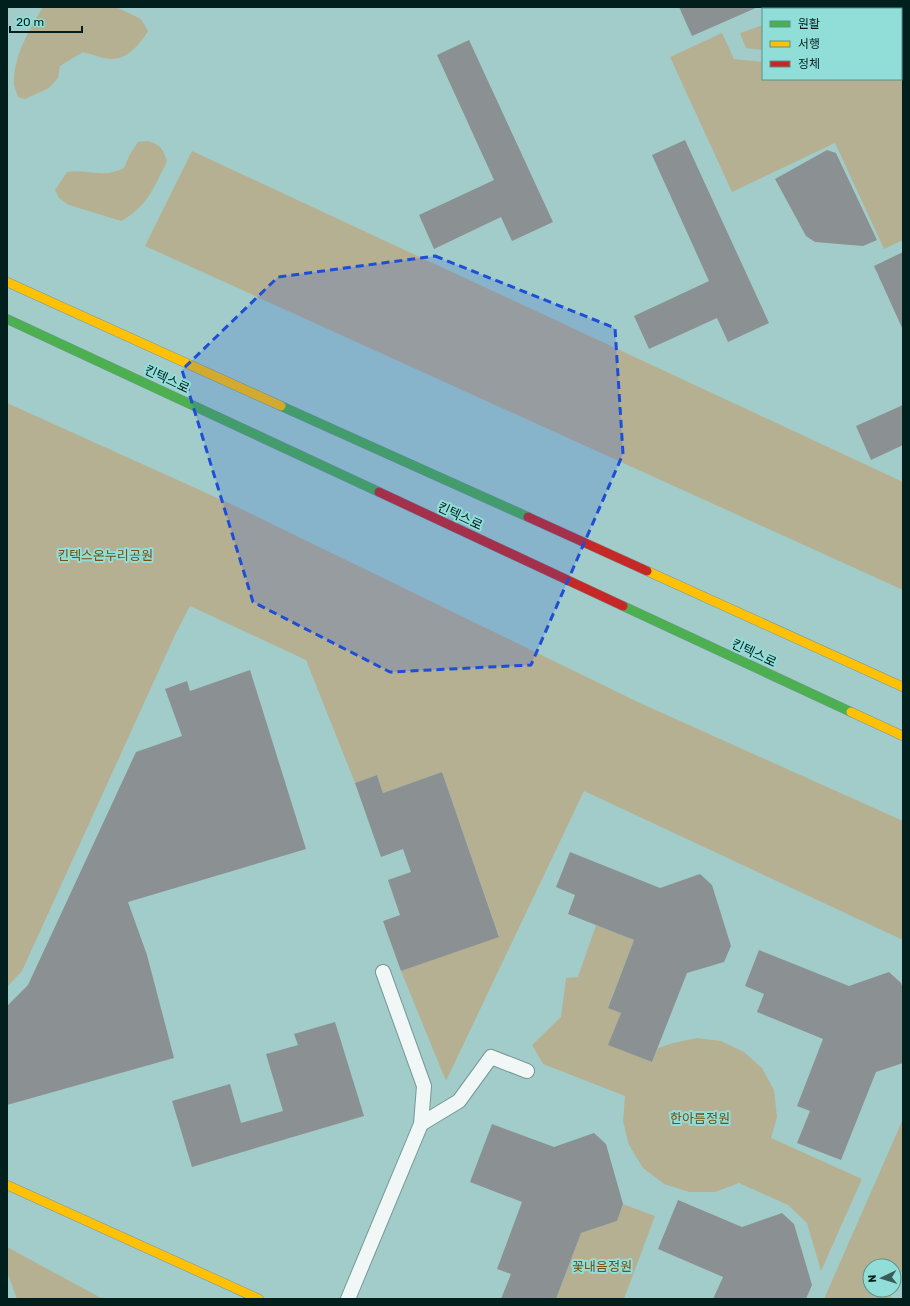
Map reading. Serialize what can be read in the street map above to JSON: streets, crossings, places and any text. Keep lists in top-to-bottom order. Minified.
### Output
{"streets":{"main road":["킨텍스로"]},"parks":["킨텍스온누리공원","한아름정원","꽃내음정원"],"legend":["원활","서행","정체"],"scale_bar":"20 m","north":"left"}
